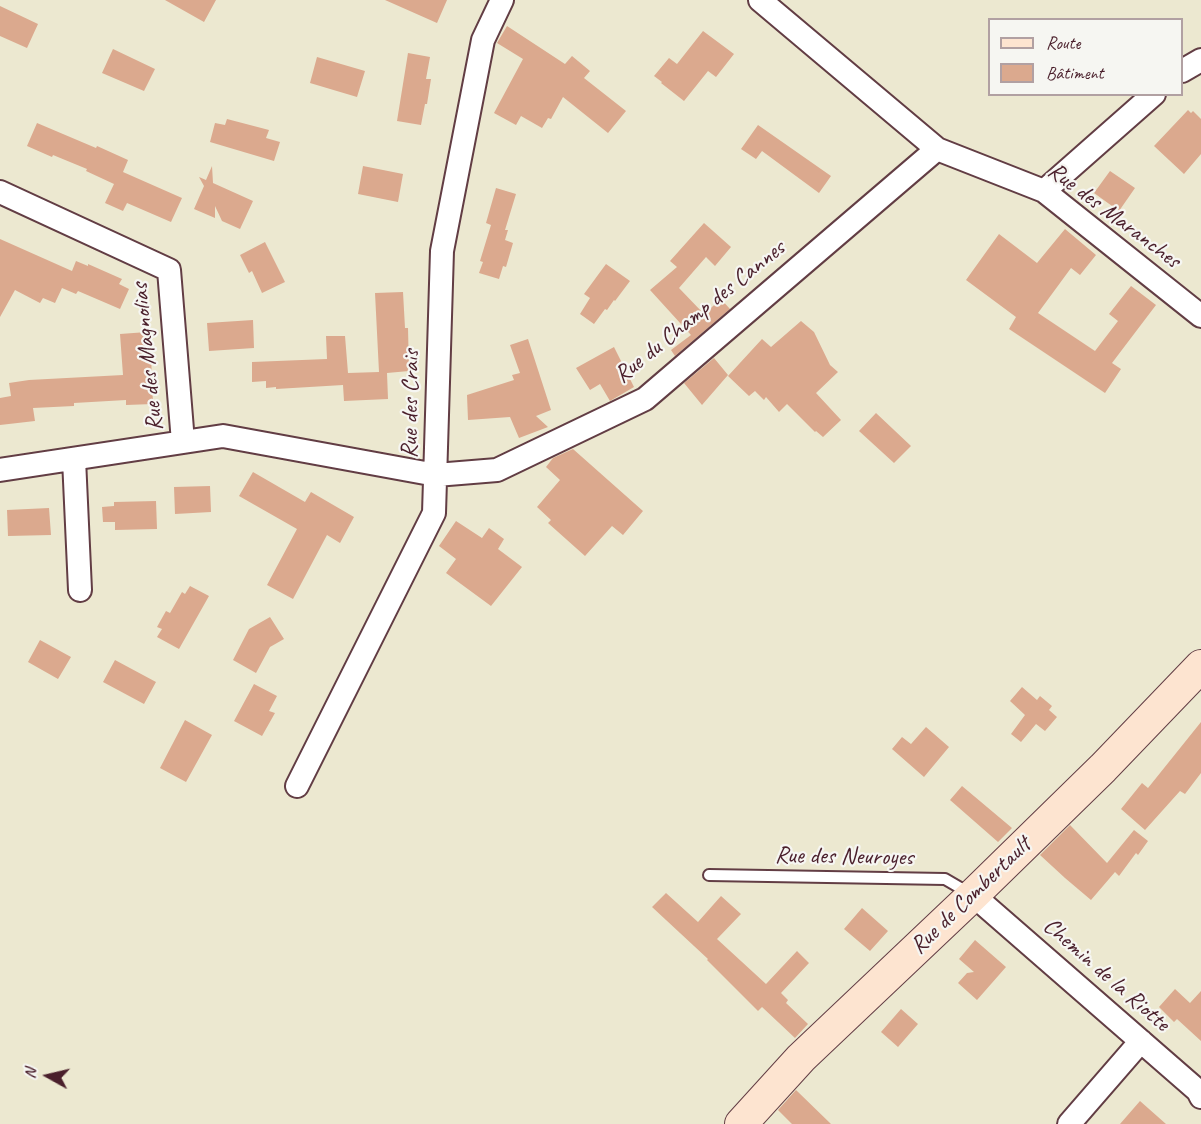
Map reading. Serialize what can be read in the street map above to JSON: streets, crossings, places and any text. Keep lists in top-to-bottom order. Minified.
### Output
{"streets":{"street":["Rue des Maranches","Rue du Champ des Cannes","Rue des Magnolias","Rue des Crais","Rue de Combertault","Chemin de la Riotte"],"lane":["Rue des Neuroyes"]},"crossings":[["Rue des Maranches","Rue du Champ des Cannes"],["Rue du Champ des Cannes","Rue des Magnolias"],["Rue du Champ des Cannes","Rue des Crais"],["Rue des Magnolias","Rue des Crais"],["Rue des Neuroyes","Rue de Combertault"],["Rue des Neuroyes","Chemin de la Riotte"],["Rue de Combertault","Chemin de la Riotte"]],"legend":["Route","Bâtiment"],"north":"left"}
